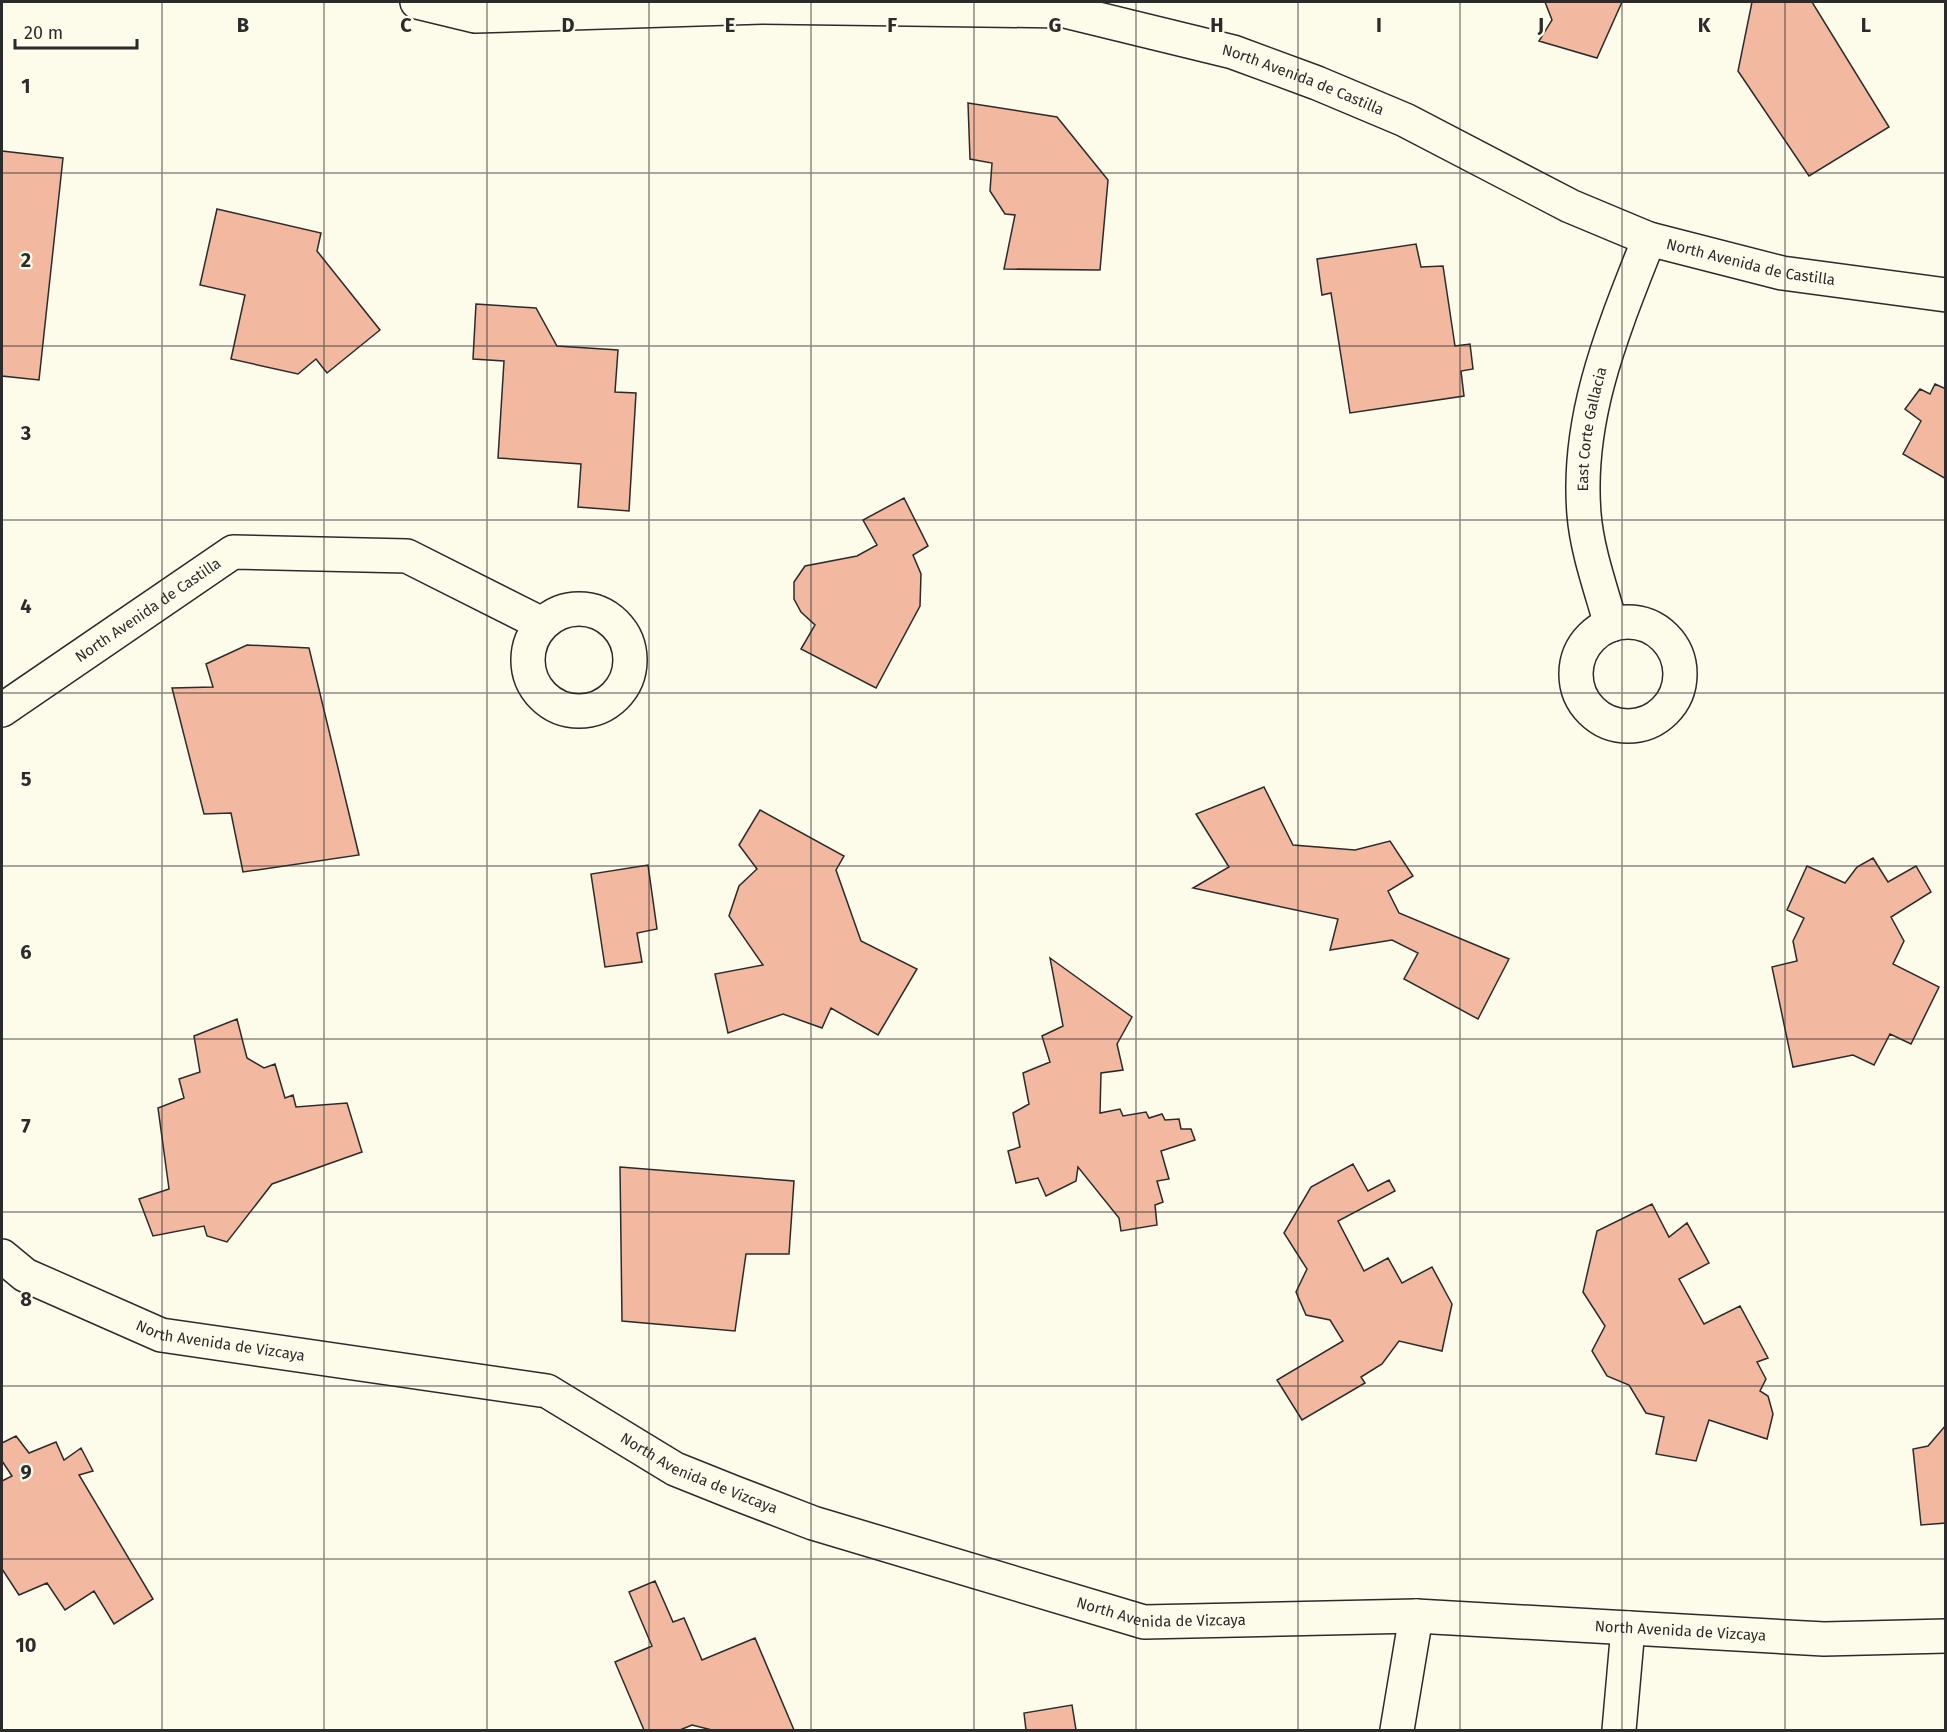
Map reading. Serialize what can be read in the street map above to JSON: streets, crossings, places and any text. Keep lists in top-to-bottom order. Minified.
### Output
{"streets":{"street":["North Avenida de Castilla","East Corte Gallacia","North Avenida de Vizcaya"]},"crossings":[["North Avenida de Castilla","East Corte Gallacia"]],"scale_bar":"20 m","grid":{"columns":["B","C","D","E","F","G","H","I","J","K","L"],"rows":["1","2","3","4","5","6","7","8","9","10"]}}
